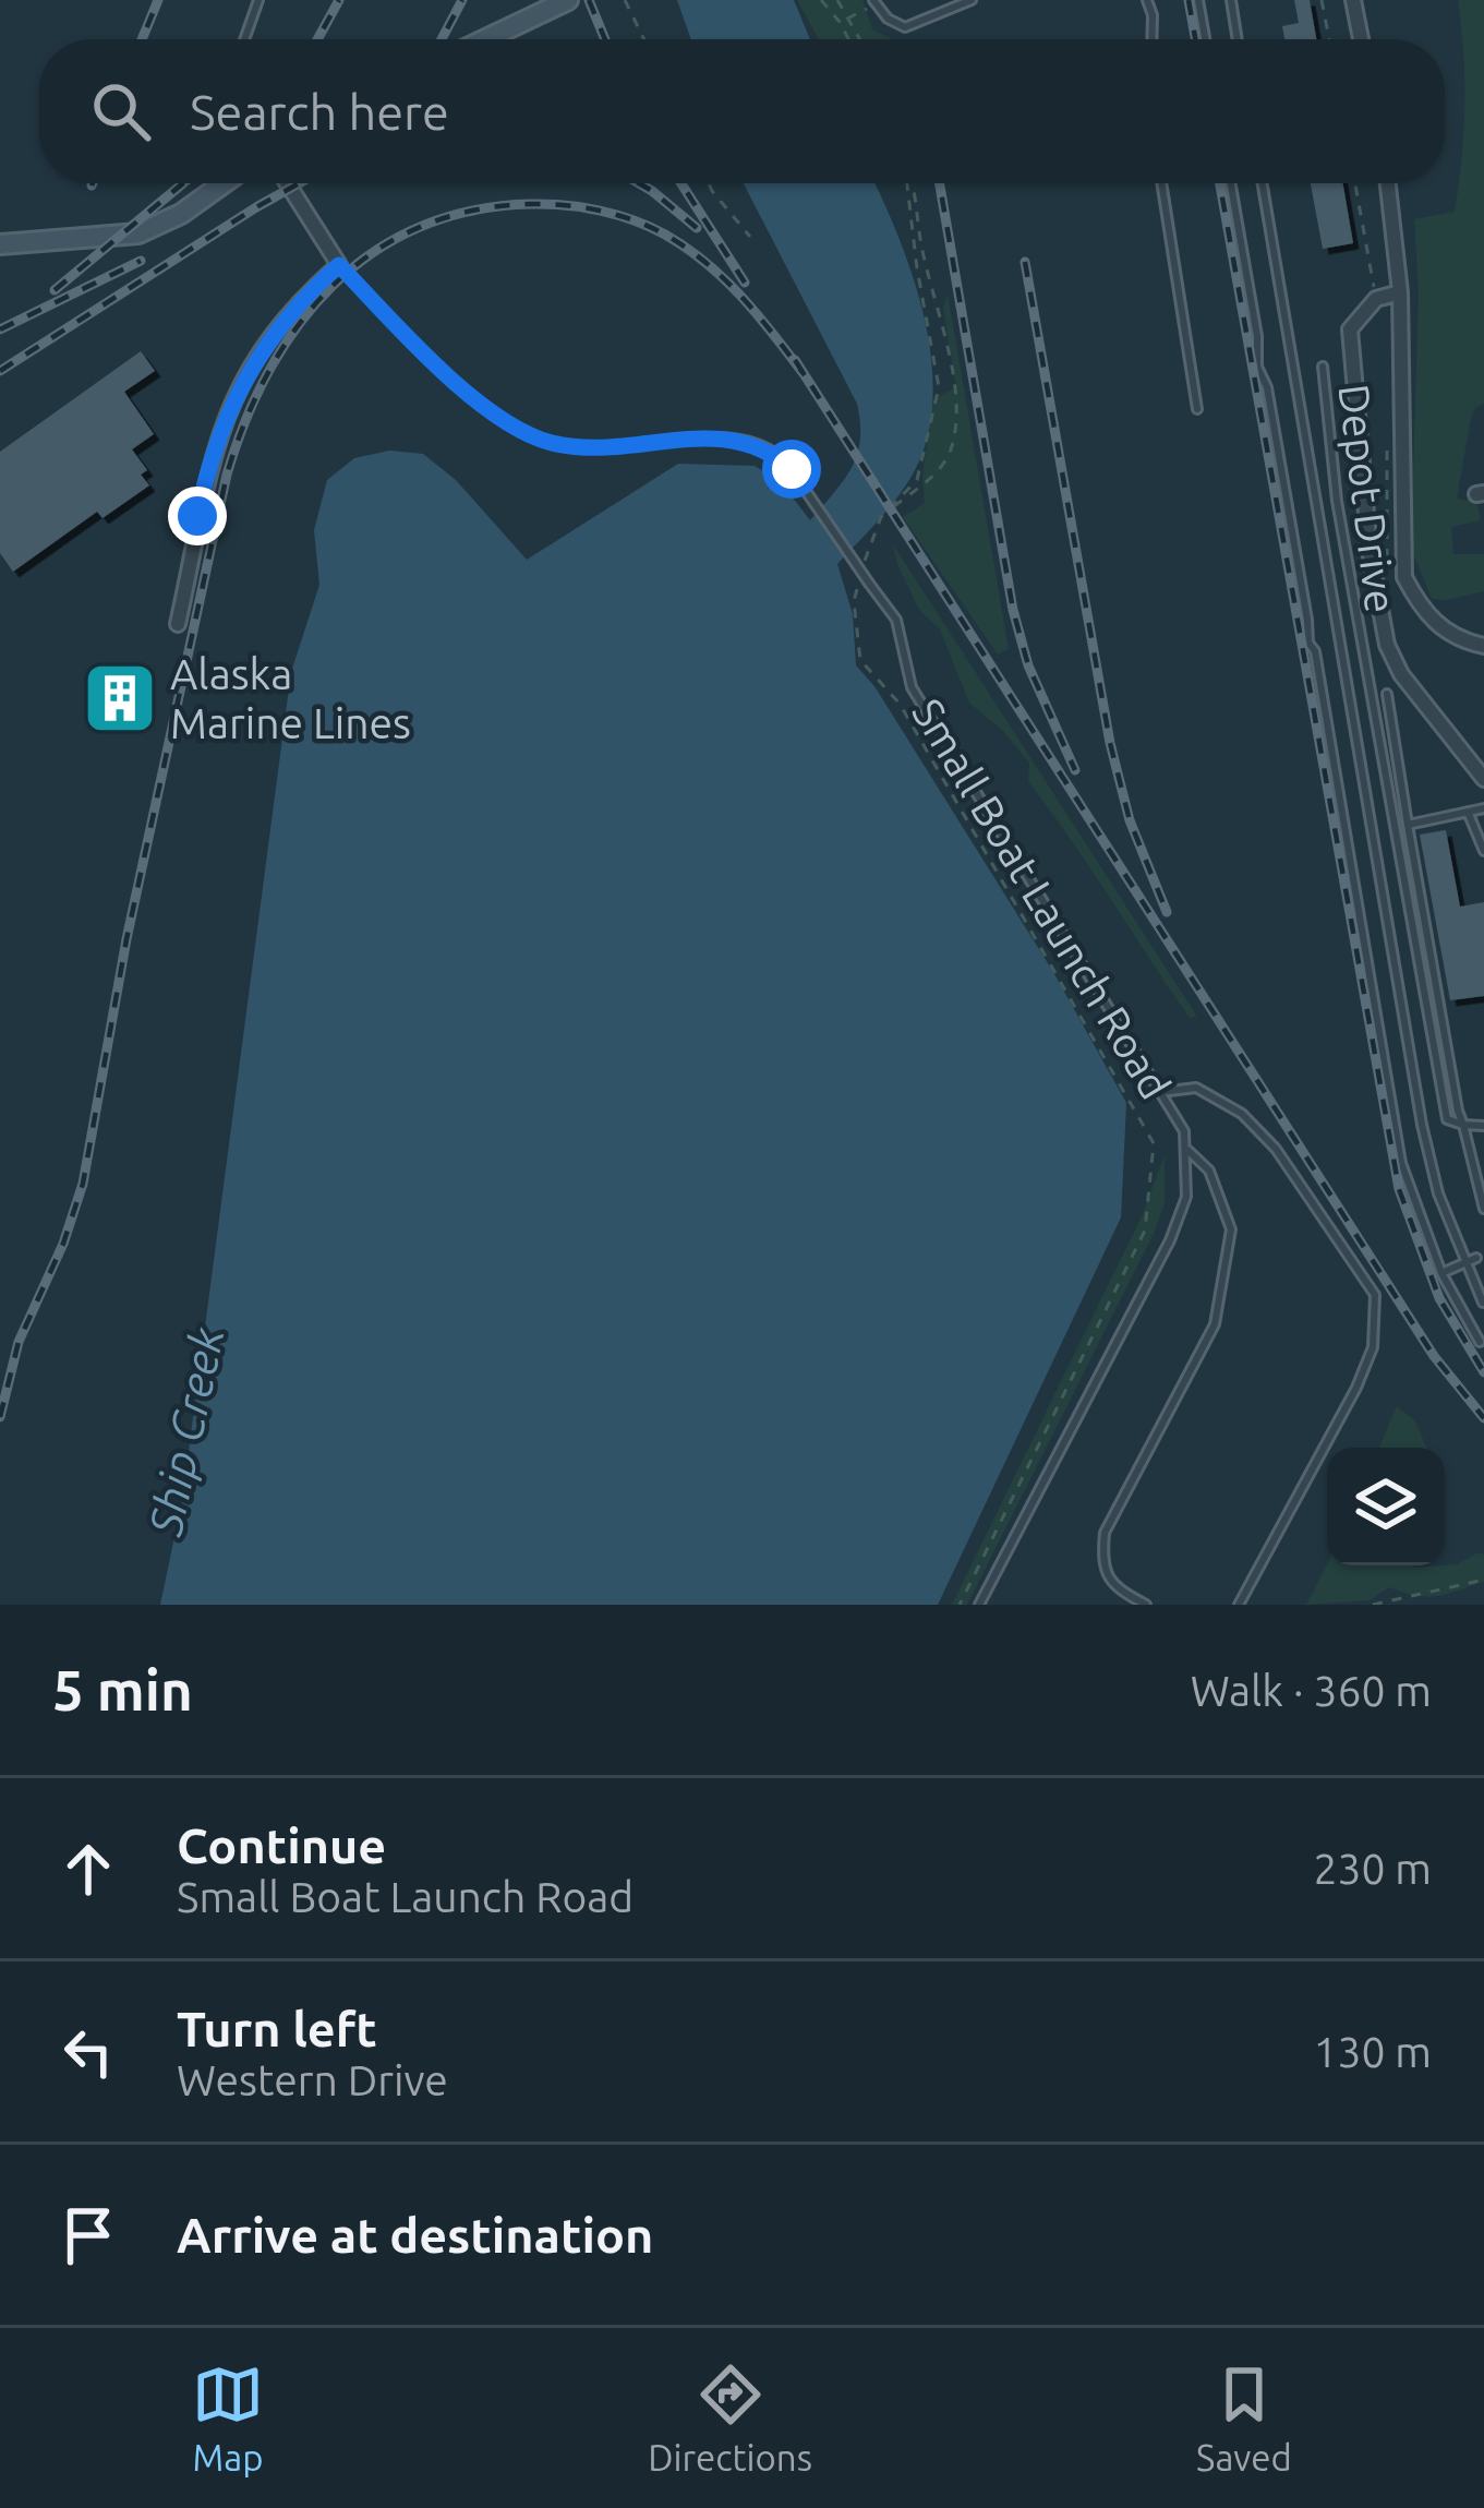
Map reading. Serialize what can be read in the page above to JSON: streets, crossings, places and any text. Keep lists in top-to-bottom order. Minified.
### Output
{"streets":{"street":["Depot Drive"],"lane":["Small Boat Launch Road"]},"water":["Ship Creek"],"places":{"building":["Alaska Marine Lines"]},"page":{"search":"Search here","heading":["5 min","Walk · 360 m"],"list":[["Continue","Small Boat Launch Road","230 m"],["Turn left","Western Drive","130 m"],"Arrive at destination"],"nav":["Map","Directions","Saved"]}}
